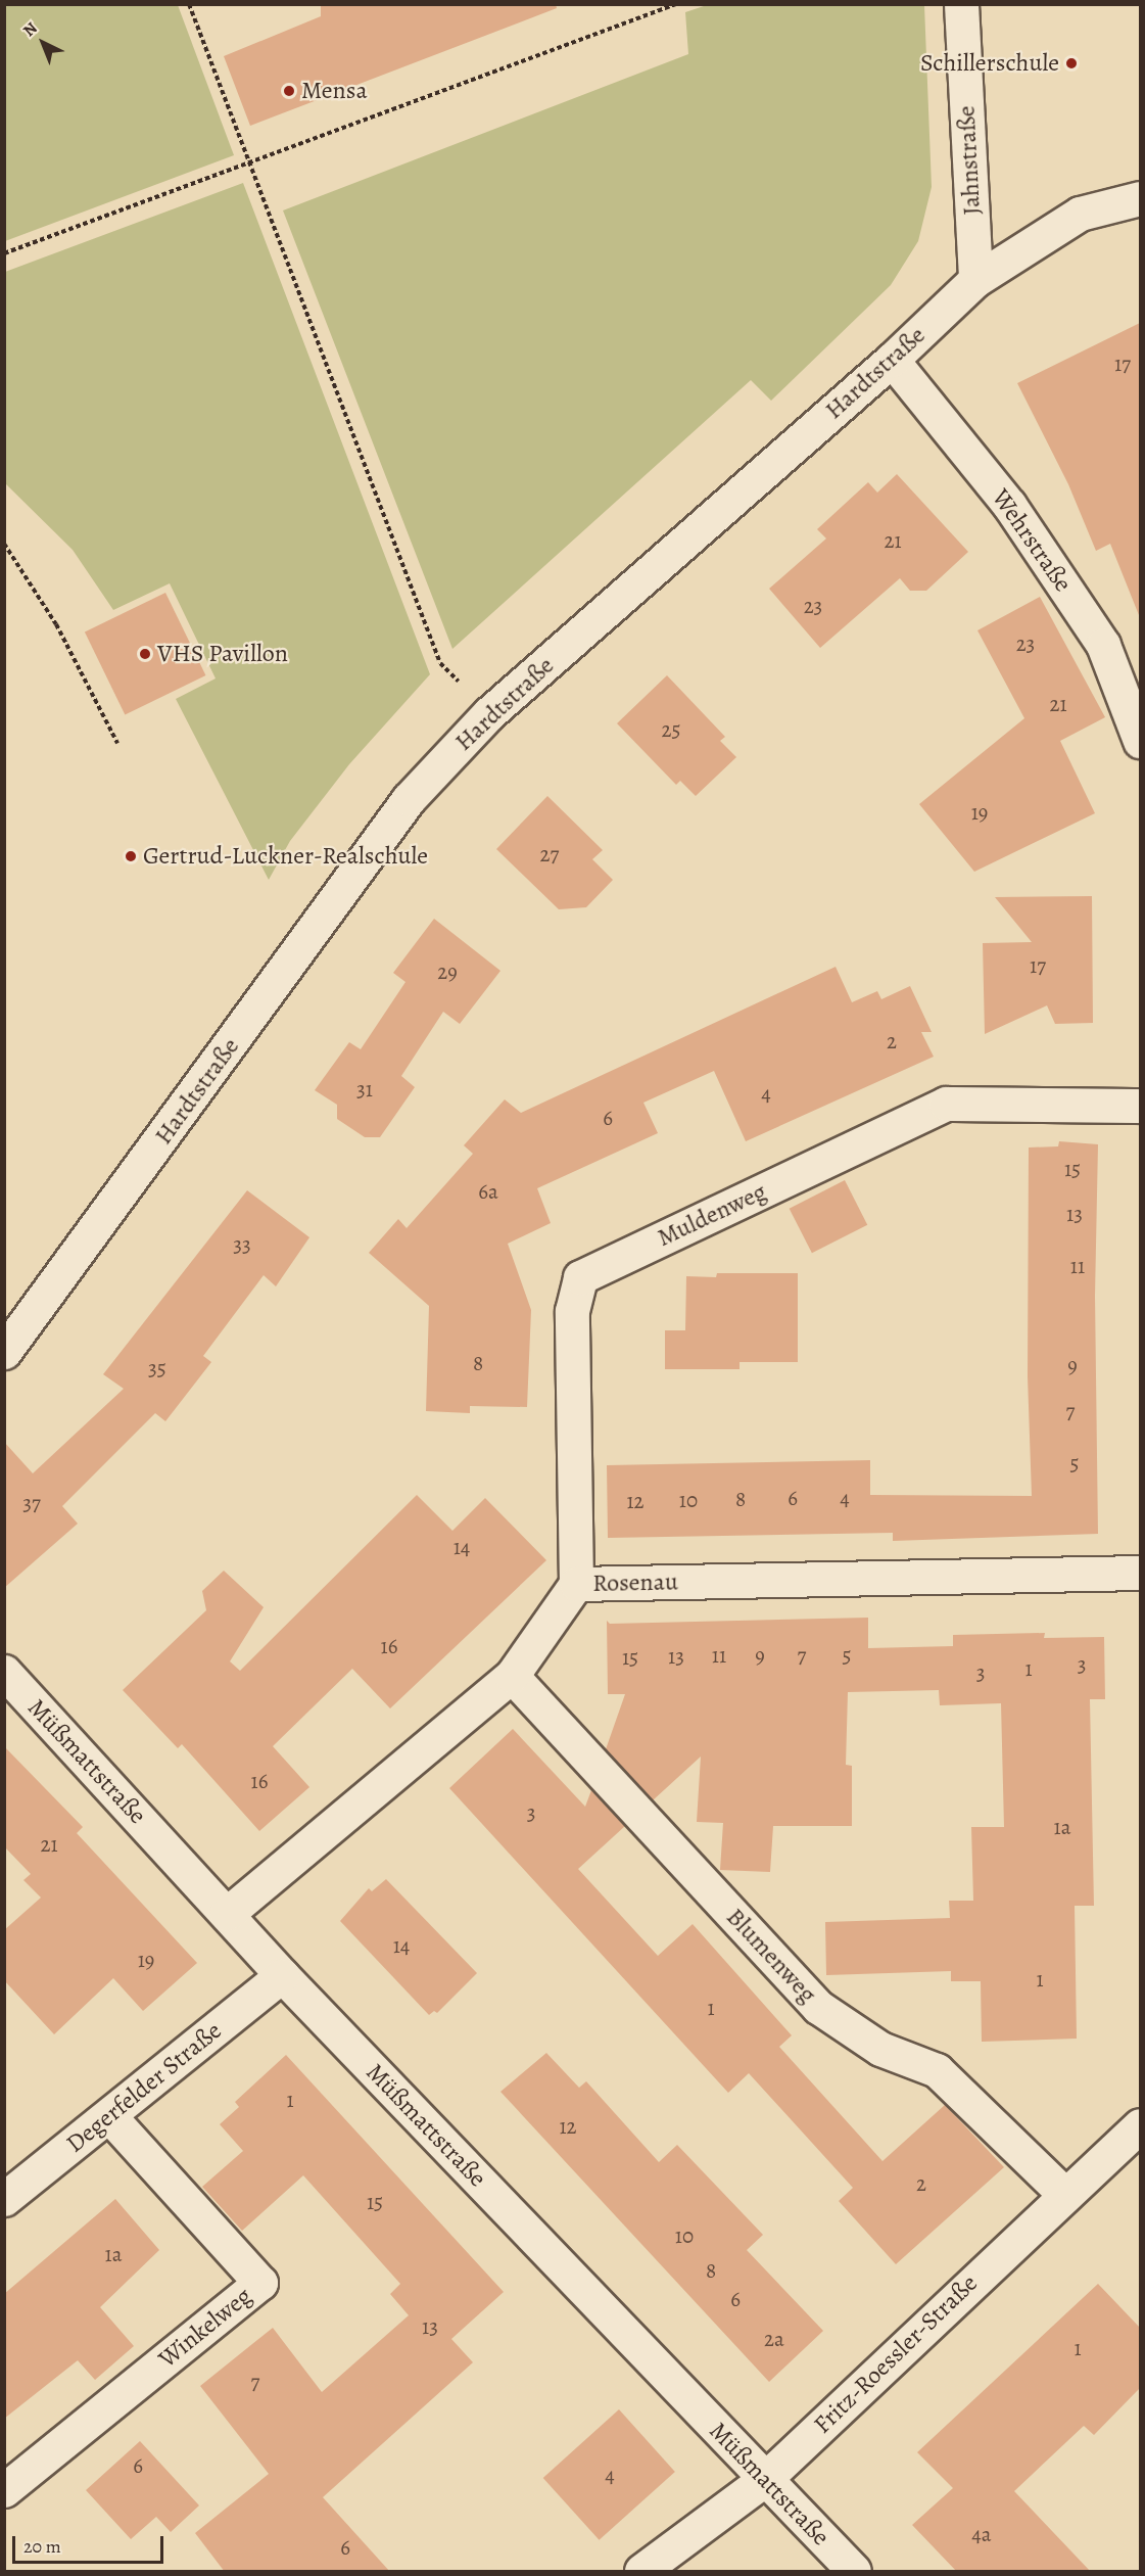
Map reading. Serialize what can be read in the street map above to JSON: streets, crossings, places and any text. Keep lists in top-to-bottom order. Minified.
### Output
{"streets":{"street":["Jahnstraße","Hardtstraße","Wehrstraße","Muldenweg","Rosenau","Müßmattstraße","Blumenweg","Degerfelder Straße","Winkelweg","Fritz-Roessler-Straße"]},"crossings":[["Jahnstraße","Hardtstraße"],["Hardtstraße","Wehrstraße"],["Muldenweg","Rosenau"],["Rosenau","Müßmattstraße"],["Rosenau","Blumenweg"],["Müßmattstraße","Degerfelder Straße"],["Müßmattstraße","Fritz-Roessler-Straße"],["Blumenweg","Fritz-Roessler-Straße"],["Degerfelder Straße","Winkelweg"]],"places":["Schillerschule","Mensa","VHS Pavillon","Gertrud-Luckner-Realschule"],"house_numbers":["17","21","23","23","21","25","19","27","17","29","2","31","4","6","15","6a","13","33","11","8","9","35","7","5","6","4","8","10","12","37","14","16","11","9","7","5","13","15","3","1","3","16","3","1a","21","14","19","1","1","1","12","2","15","10","1a","8","6","13","2a","1","7","6","4","4a","6"],"scale_bar":"20 m","north":"top left"}
